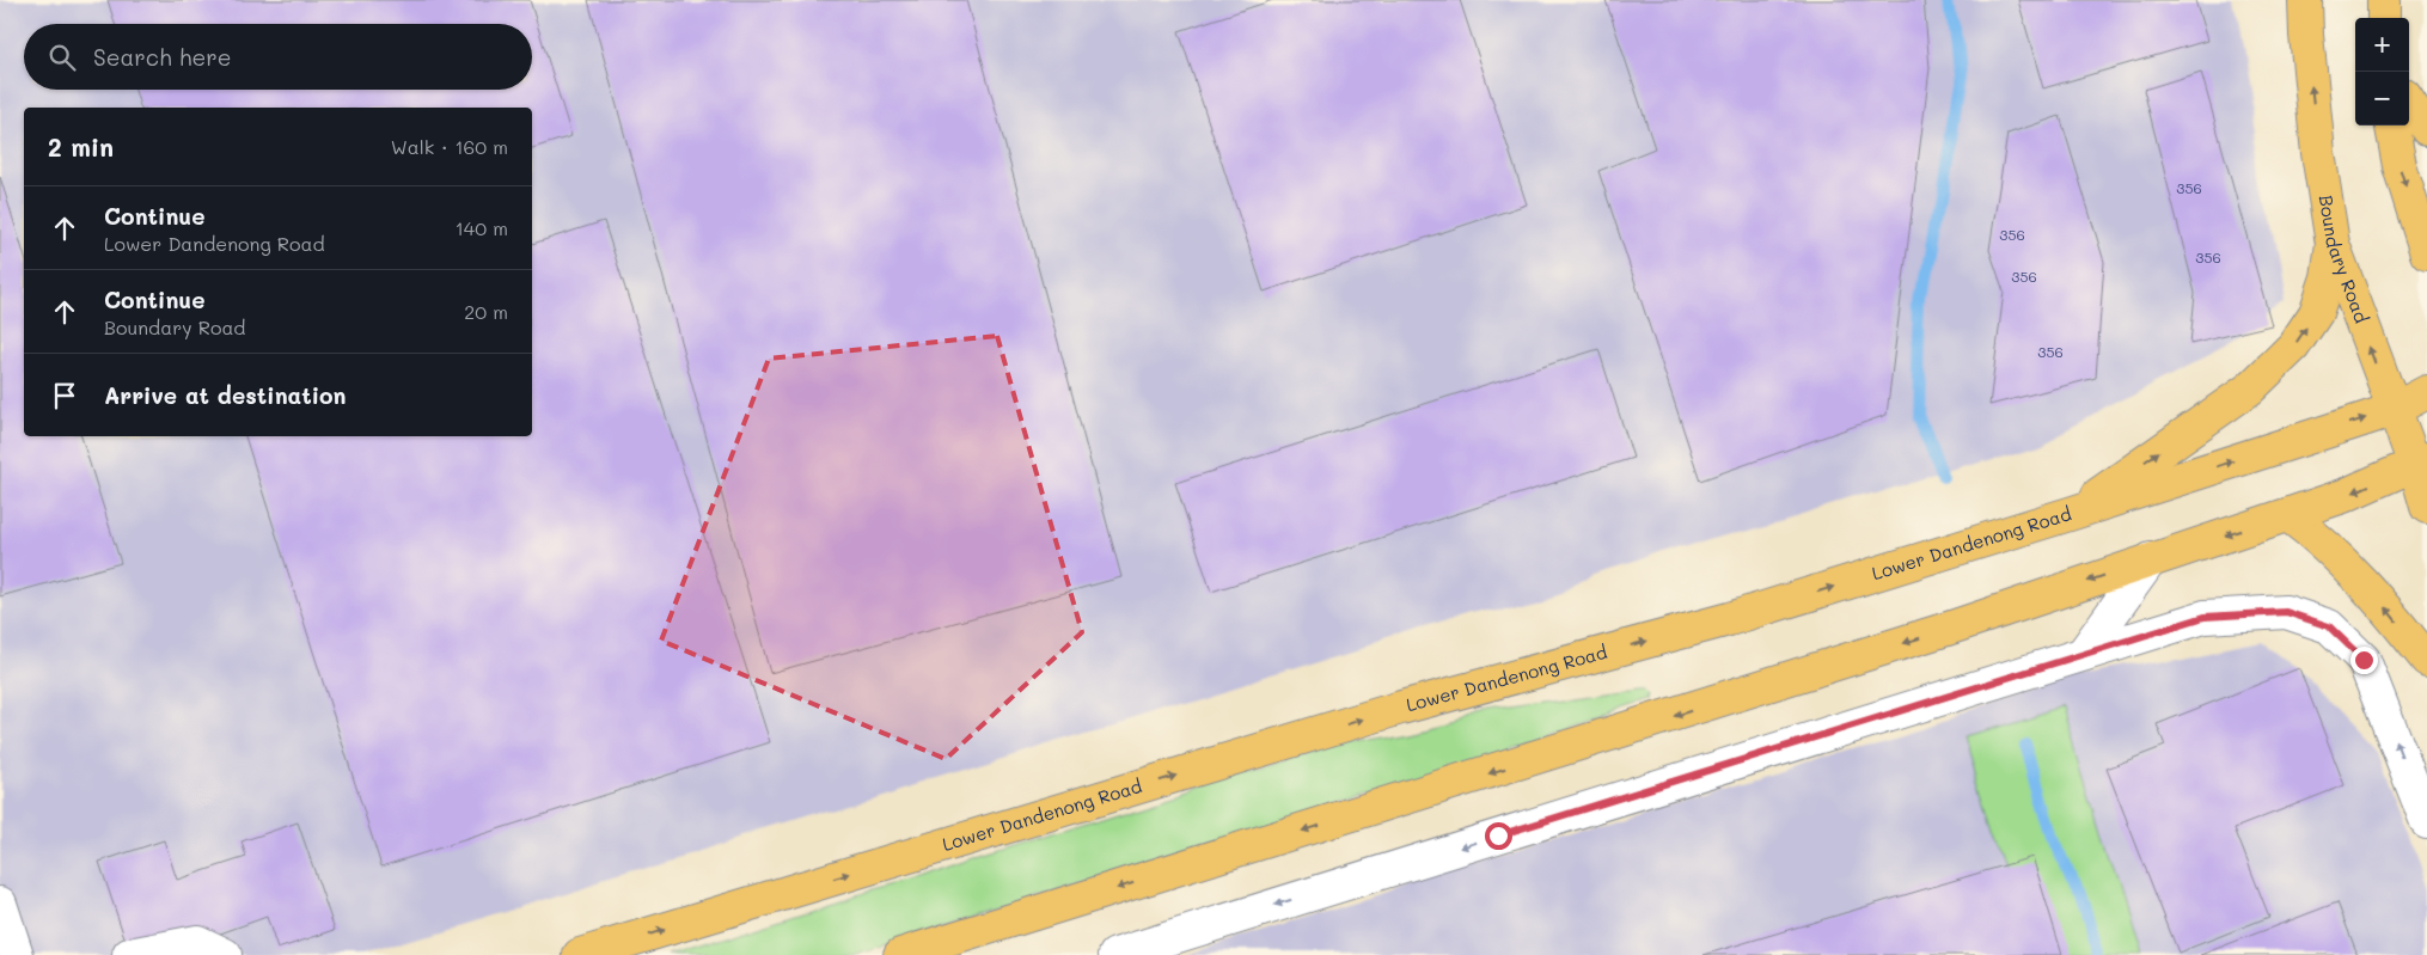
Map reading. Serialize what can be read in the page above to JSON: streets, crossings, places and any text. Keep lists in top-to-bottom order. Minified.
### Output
{"streets":{"main road":["Boundary Road","Lower Dandenong Road"]},"crossings":[["Boundary Road","Lower Dandenong Road"]],"house_numbers":["356","356","356","356","356"],"page":{"map_buttons":["+","−"],"search":"Search here","heading":["2 min","Walk · 160 m"],"list":[["Continue","Lower Dandenong Road","140 m"],["Continue","Boundary Road","20 m"],"Arrive at destination"]}}
